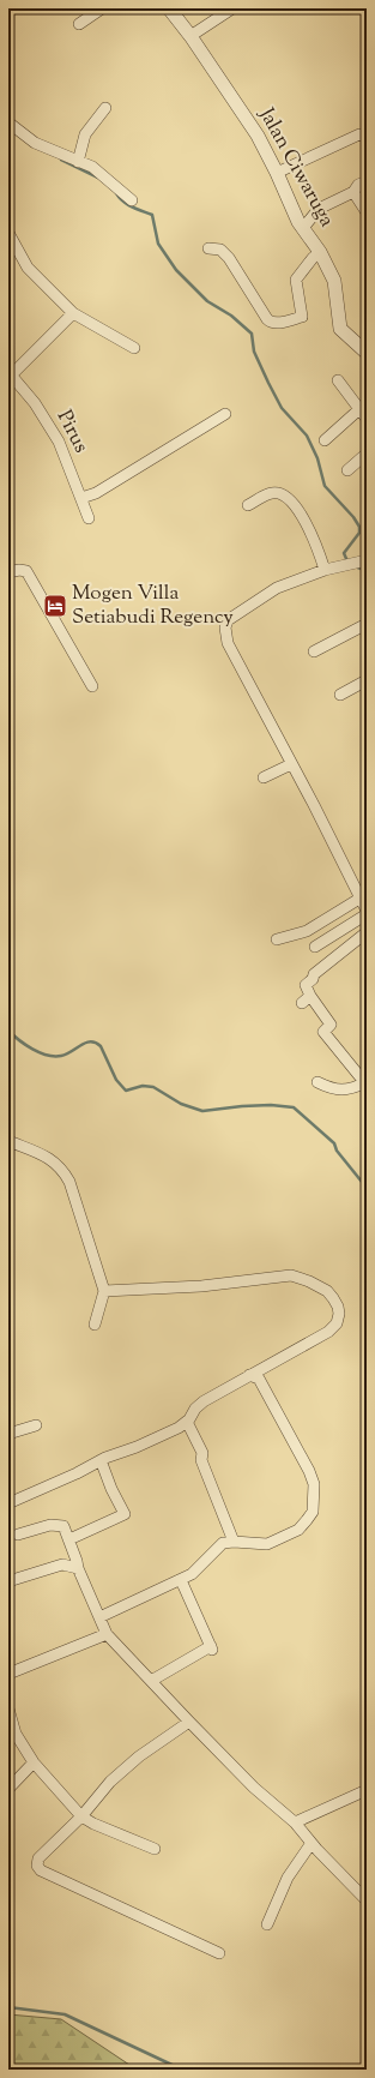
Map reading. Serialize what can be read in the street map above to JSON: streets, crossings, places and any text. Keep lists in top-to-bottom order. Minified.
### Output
{"streets":{"street":["Jalan Ciwaruga","Pirus"]},"places":{"hotel":["Mogen Villa Setiabudi Regency"]}}
